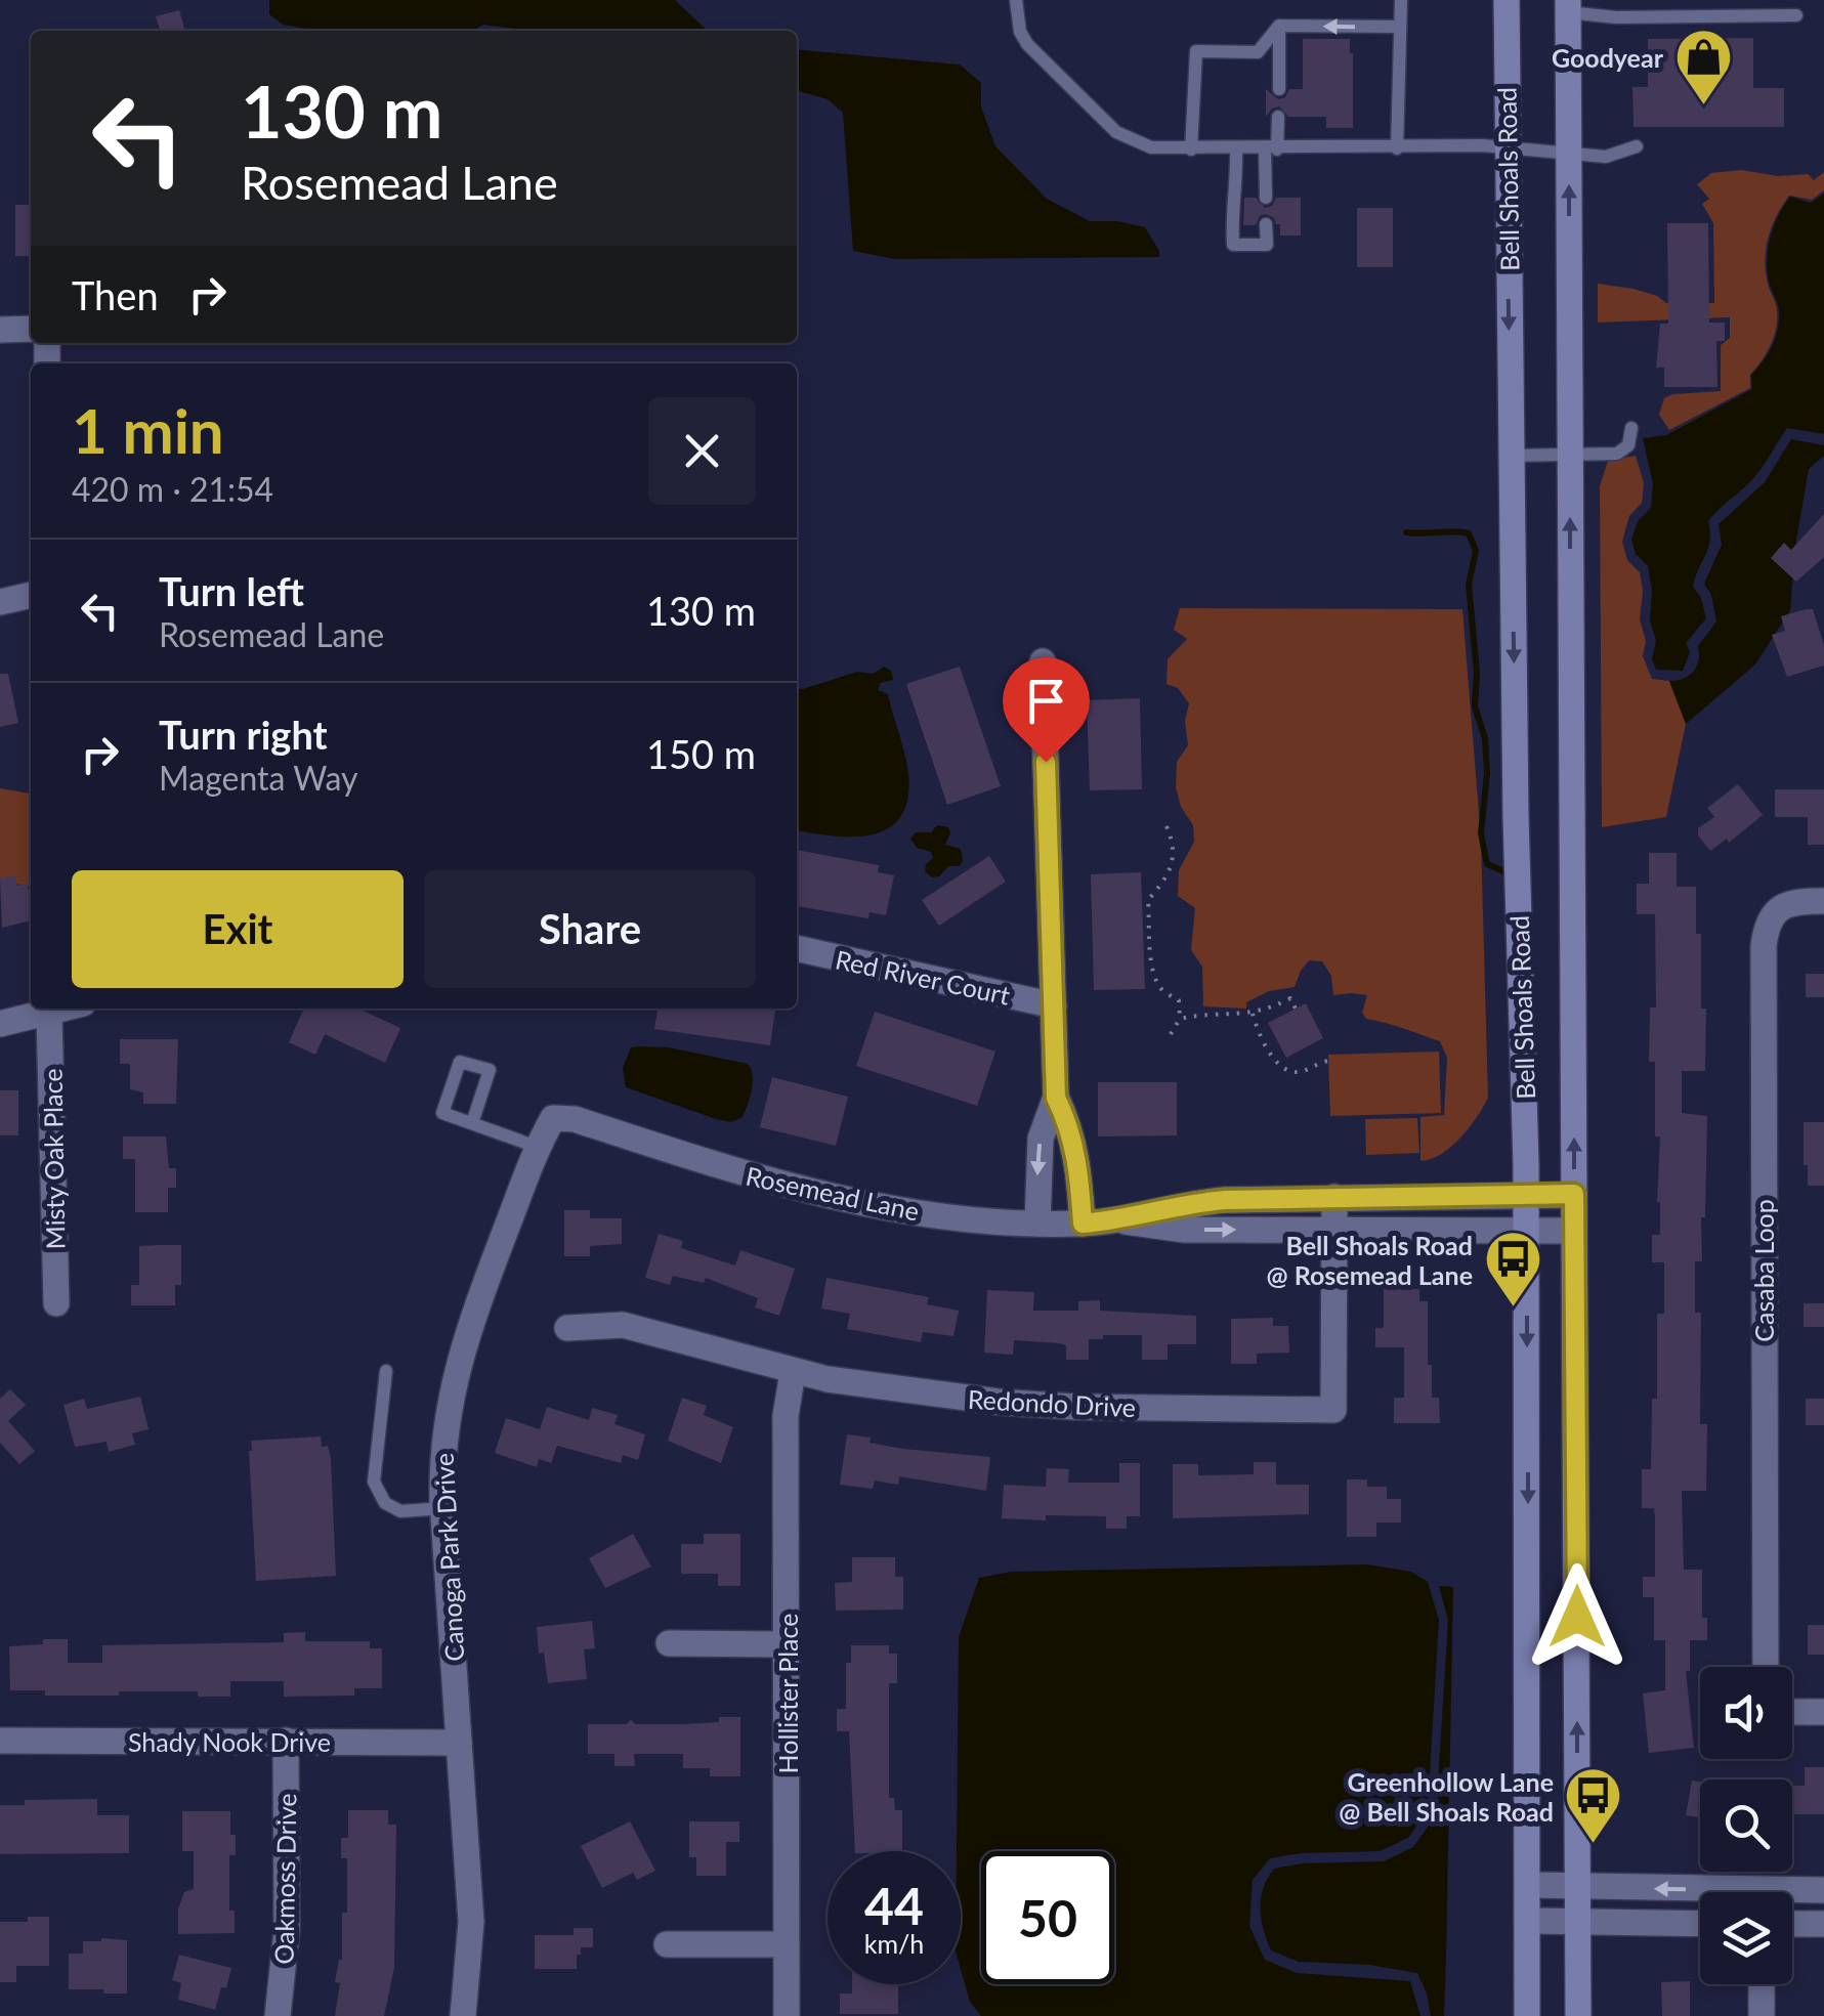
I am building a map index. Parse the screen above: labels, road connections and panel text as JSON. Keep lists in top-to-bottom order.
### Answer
{
  "streets": {
    "main road": ["Bell Shoals Road"],
    "street": [
      "Red River Court",
      "Misty Oak Place",
      "Rosemead Lane",
      "Casaba Loop",
      "Redondo Drive",
      "Canoga Park Drive",
      "Hollister Place",
      "Shady Nook Drive",
      "Oakmoss Drive"
    ]
  },
  "crossings": [
    ["Bell Shoals Road", "Rosemead Lane"],
    ["Rosemead Lane", "Redondo Drive"],
    ["Rosemead Lane", "Canoga Park Drive"],
    ["Redondo Drive", "Hollister Place"],
    ["Canoga Park Drive", "Shady Nook Drive"],
    ["Shady Nook Drive", "Oakmoss Drive"]
  ],
  "places": {
    "shop": ["Goodyear"],
    "bus stop": ["Bell Shoals Road @ Rosemead Lane", "Greenhollow Lane @ Bell Shoals Road"]
  },
  "page": {
    "turn": ["130 m", "Rosemead Lane"],
    "then": "Then",
    "heading": ["1 min", "420 m · 21:54"],
    "list": [
      {
        "name": "Turn left",
        "note": "Rosemead Lane",
        "value": "130 m"
      },
      {
        "name": "Turn right",
        "note": "Magenta Way",
        "value": "150 m"
      }
    ],
    "buttons": ["Exit", "Share"],
    "speed": "44 km/h",
    "limit": "50"
  }
}
